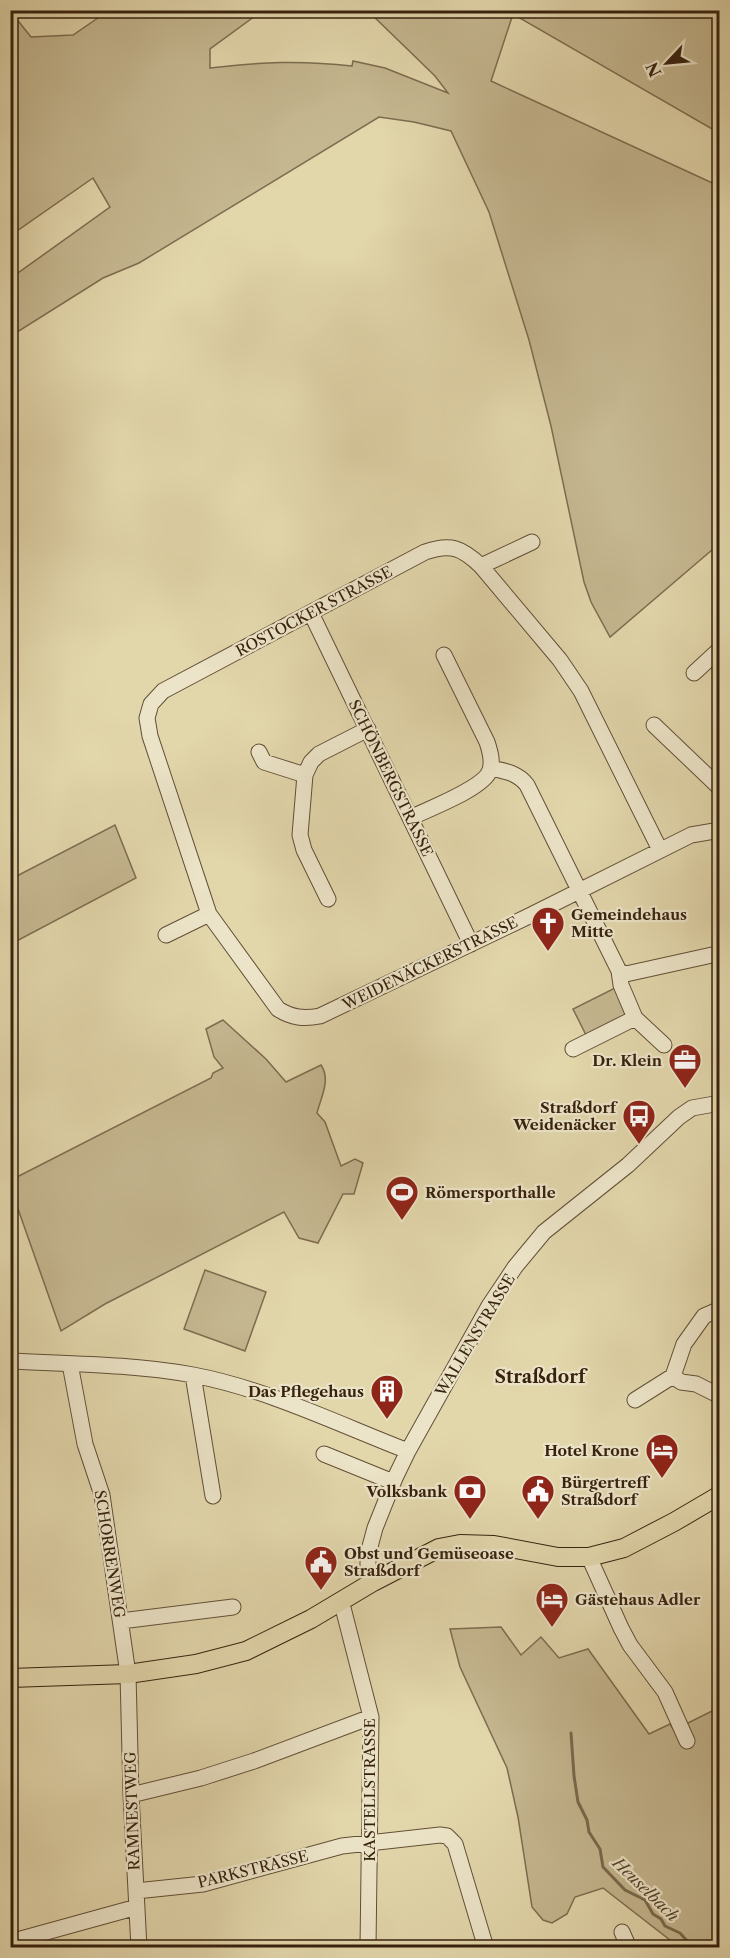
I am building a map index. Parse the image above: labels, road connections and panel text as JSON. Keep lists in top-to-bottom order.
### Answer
{
  "streets": {
    "street": [
      "ROSTOCKER STRASSE",
      "SCHÖNBERGSTRASSE",
      "WEIDENÄCKERSTRASSE",
      "WALLENSTRASSE",
      "SCHORRENWEG",
      "KASTELLSTRASSE",
      "RAMNESTWEG",
      "PARKSTRASSE"
    ]
  },
  "crossings": [
    ["ROSTOCKER STRASSE", "SCHÖNBERGSTRASSE"],
    ["ROSTOCKER STRASSE", "WEIDENÄCKERSTRASSE"],
    ["SCHÖNBERGSTRASSE", "WEIDENÄCKERSTRASSE"],
    ["SCHORRENWEG", "RAMNESTWEG"],
    ["KASTELLSTRASSE", "PARKSTRASSE"],
    ["RAMNESTWEG", "PARKSTRASSE"]
  ],
  "districts": ["Straßdorf"],
  "water": ["Heuselbach"],
  "places": {
    "church": ["Gemeindehaus Mitte"],
    "office": ["Dr. Klein"],
    "bus stop": ["Straßdorf Weidenäcker"],
    "sports": ["Römersporthalle"],
    "building": ["Das Pflegehaus"],
    "hotel": ["Hotel Krone", "Gästehaus Adler"],
    "bank": ["Volksbank"],
    "public building": ["Bürgertreff Straßdorf", "Obst und Gemüseoase Straßdorf"]
  },
  "north": "bottom left"
}
